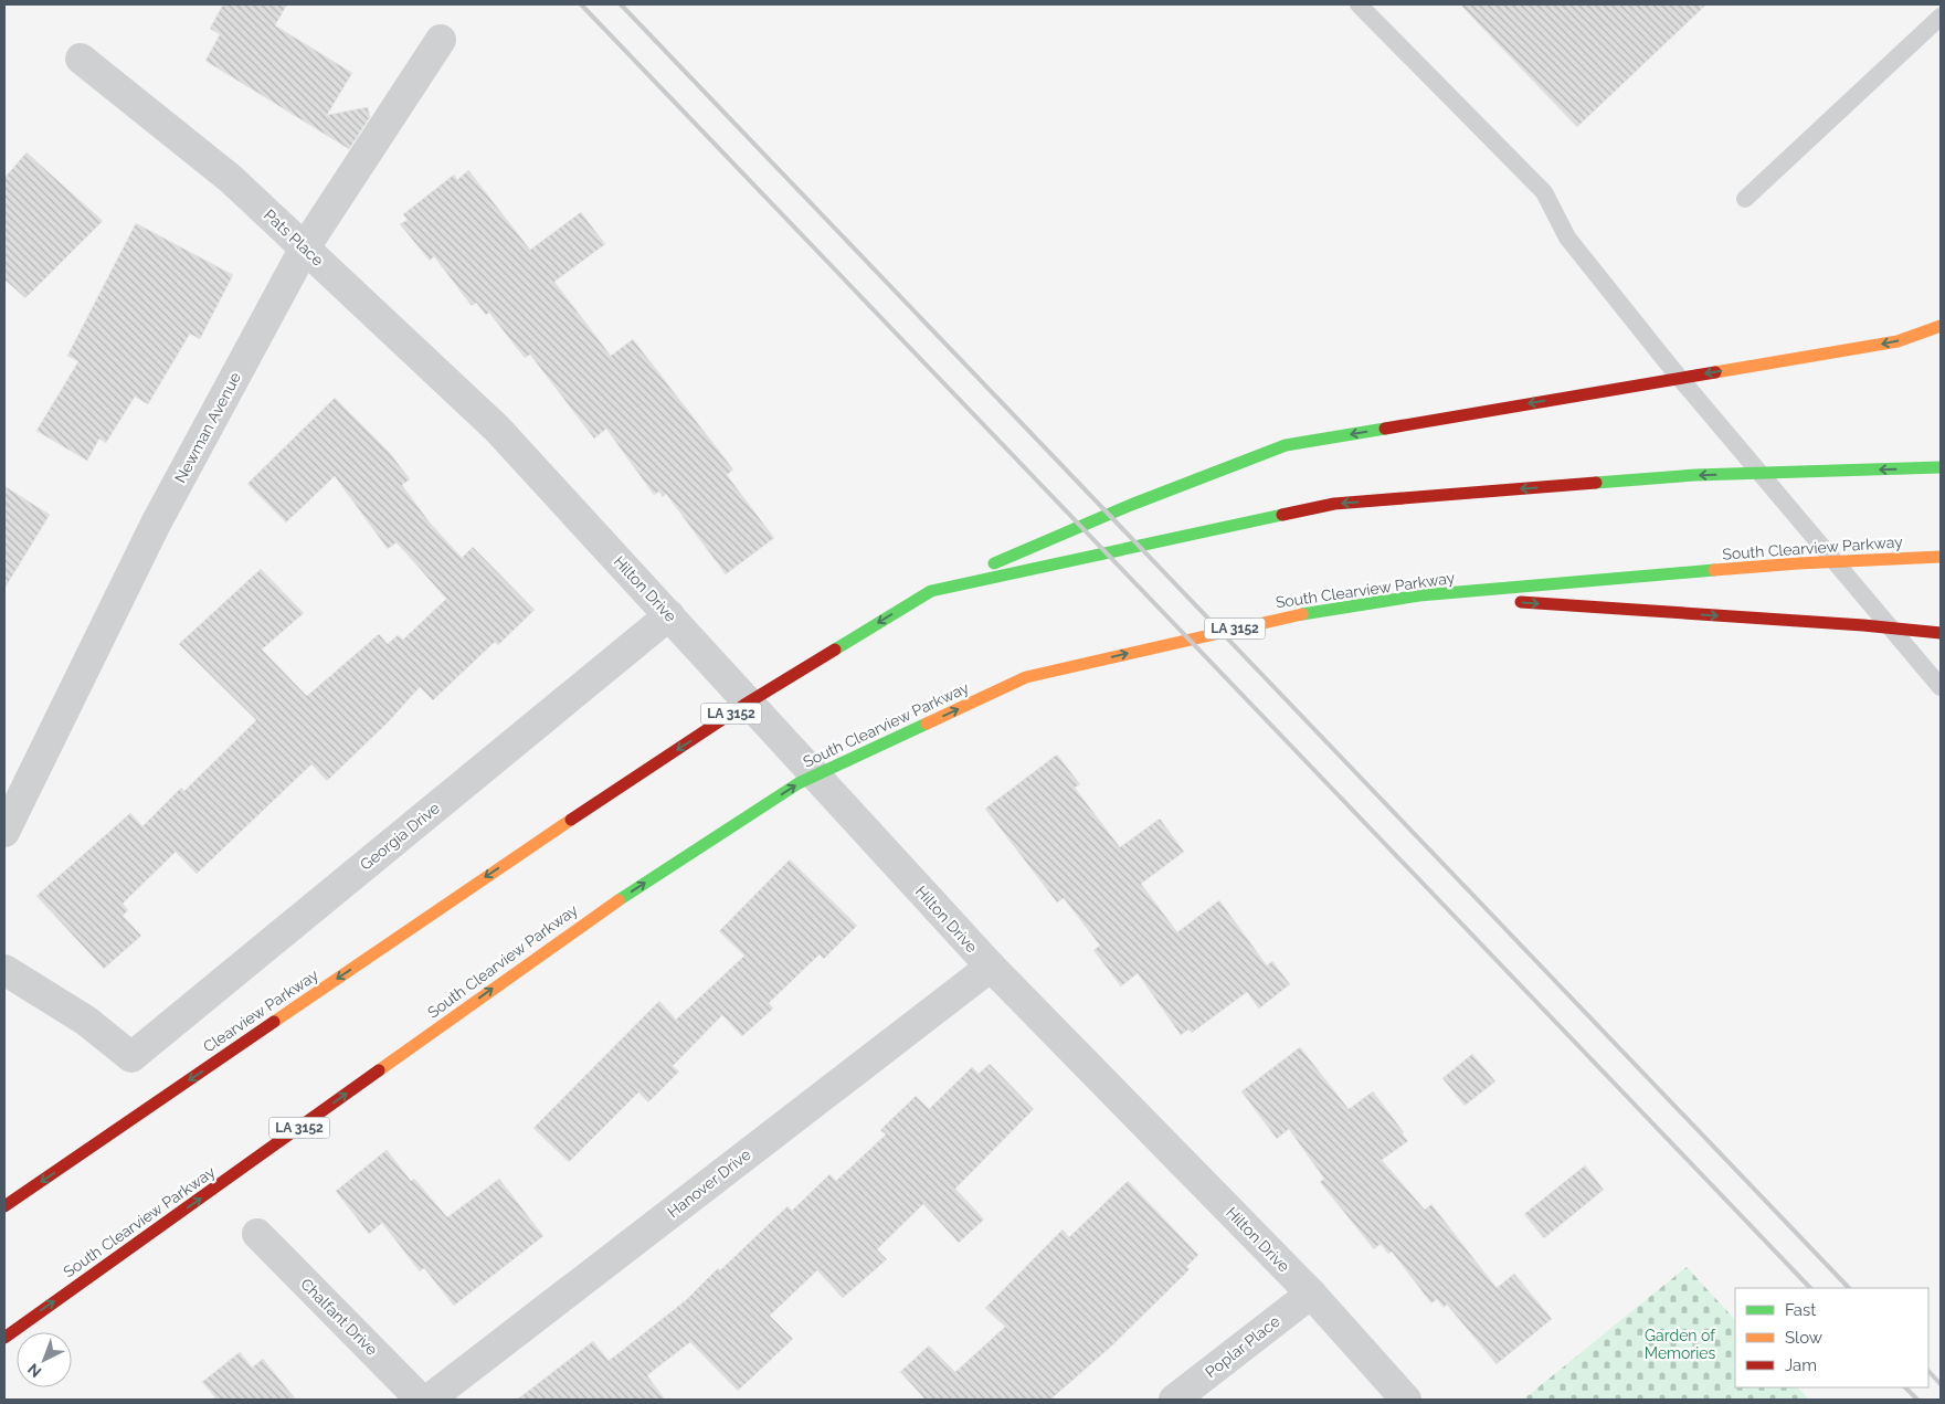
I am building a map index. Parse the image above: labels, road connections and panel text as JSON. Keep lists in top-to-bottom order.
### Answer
{
  "streets": {
    "highway": ["South Clearview Parkway", "LA 3152", "Clearview Parkway"],
    "street": [
      "Pats Place",
      "Newman Avenue",
      "Hilton Drive",
      "Georgia Drive",
      "Hanover Drive",
      "Chalfant Drive",
      "Poplar Place"
    ]
  },
  "crossings": [
    ["Pats Place", "Newman Avenue"],
    ["Pats Place", "Hilton Drive"],
    ["Hilton Drive", "Georgia Drive"],
    ["Hilton Drive", "Hanover Drive"],
    ["Hilton Drive", "Poplar Place"],
    ["LA 3152", "Clearview Parkway"]
  ],
  "one_way": ["South Clearview Parkway", "Clearview Parkway"],
  "parks": ["Garden of Memories"],
  "legend": ["Fast", "Slow", "Jam"],
  "north": "bottom left"
}
